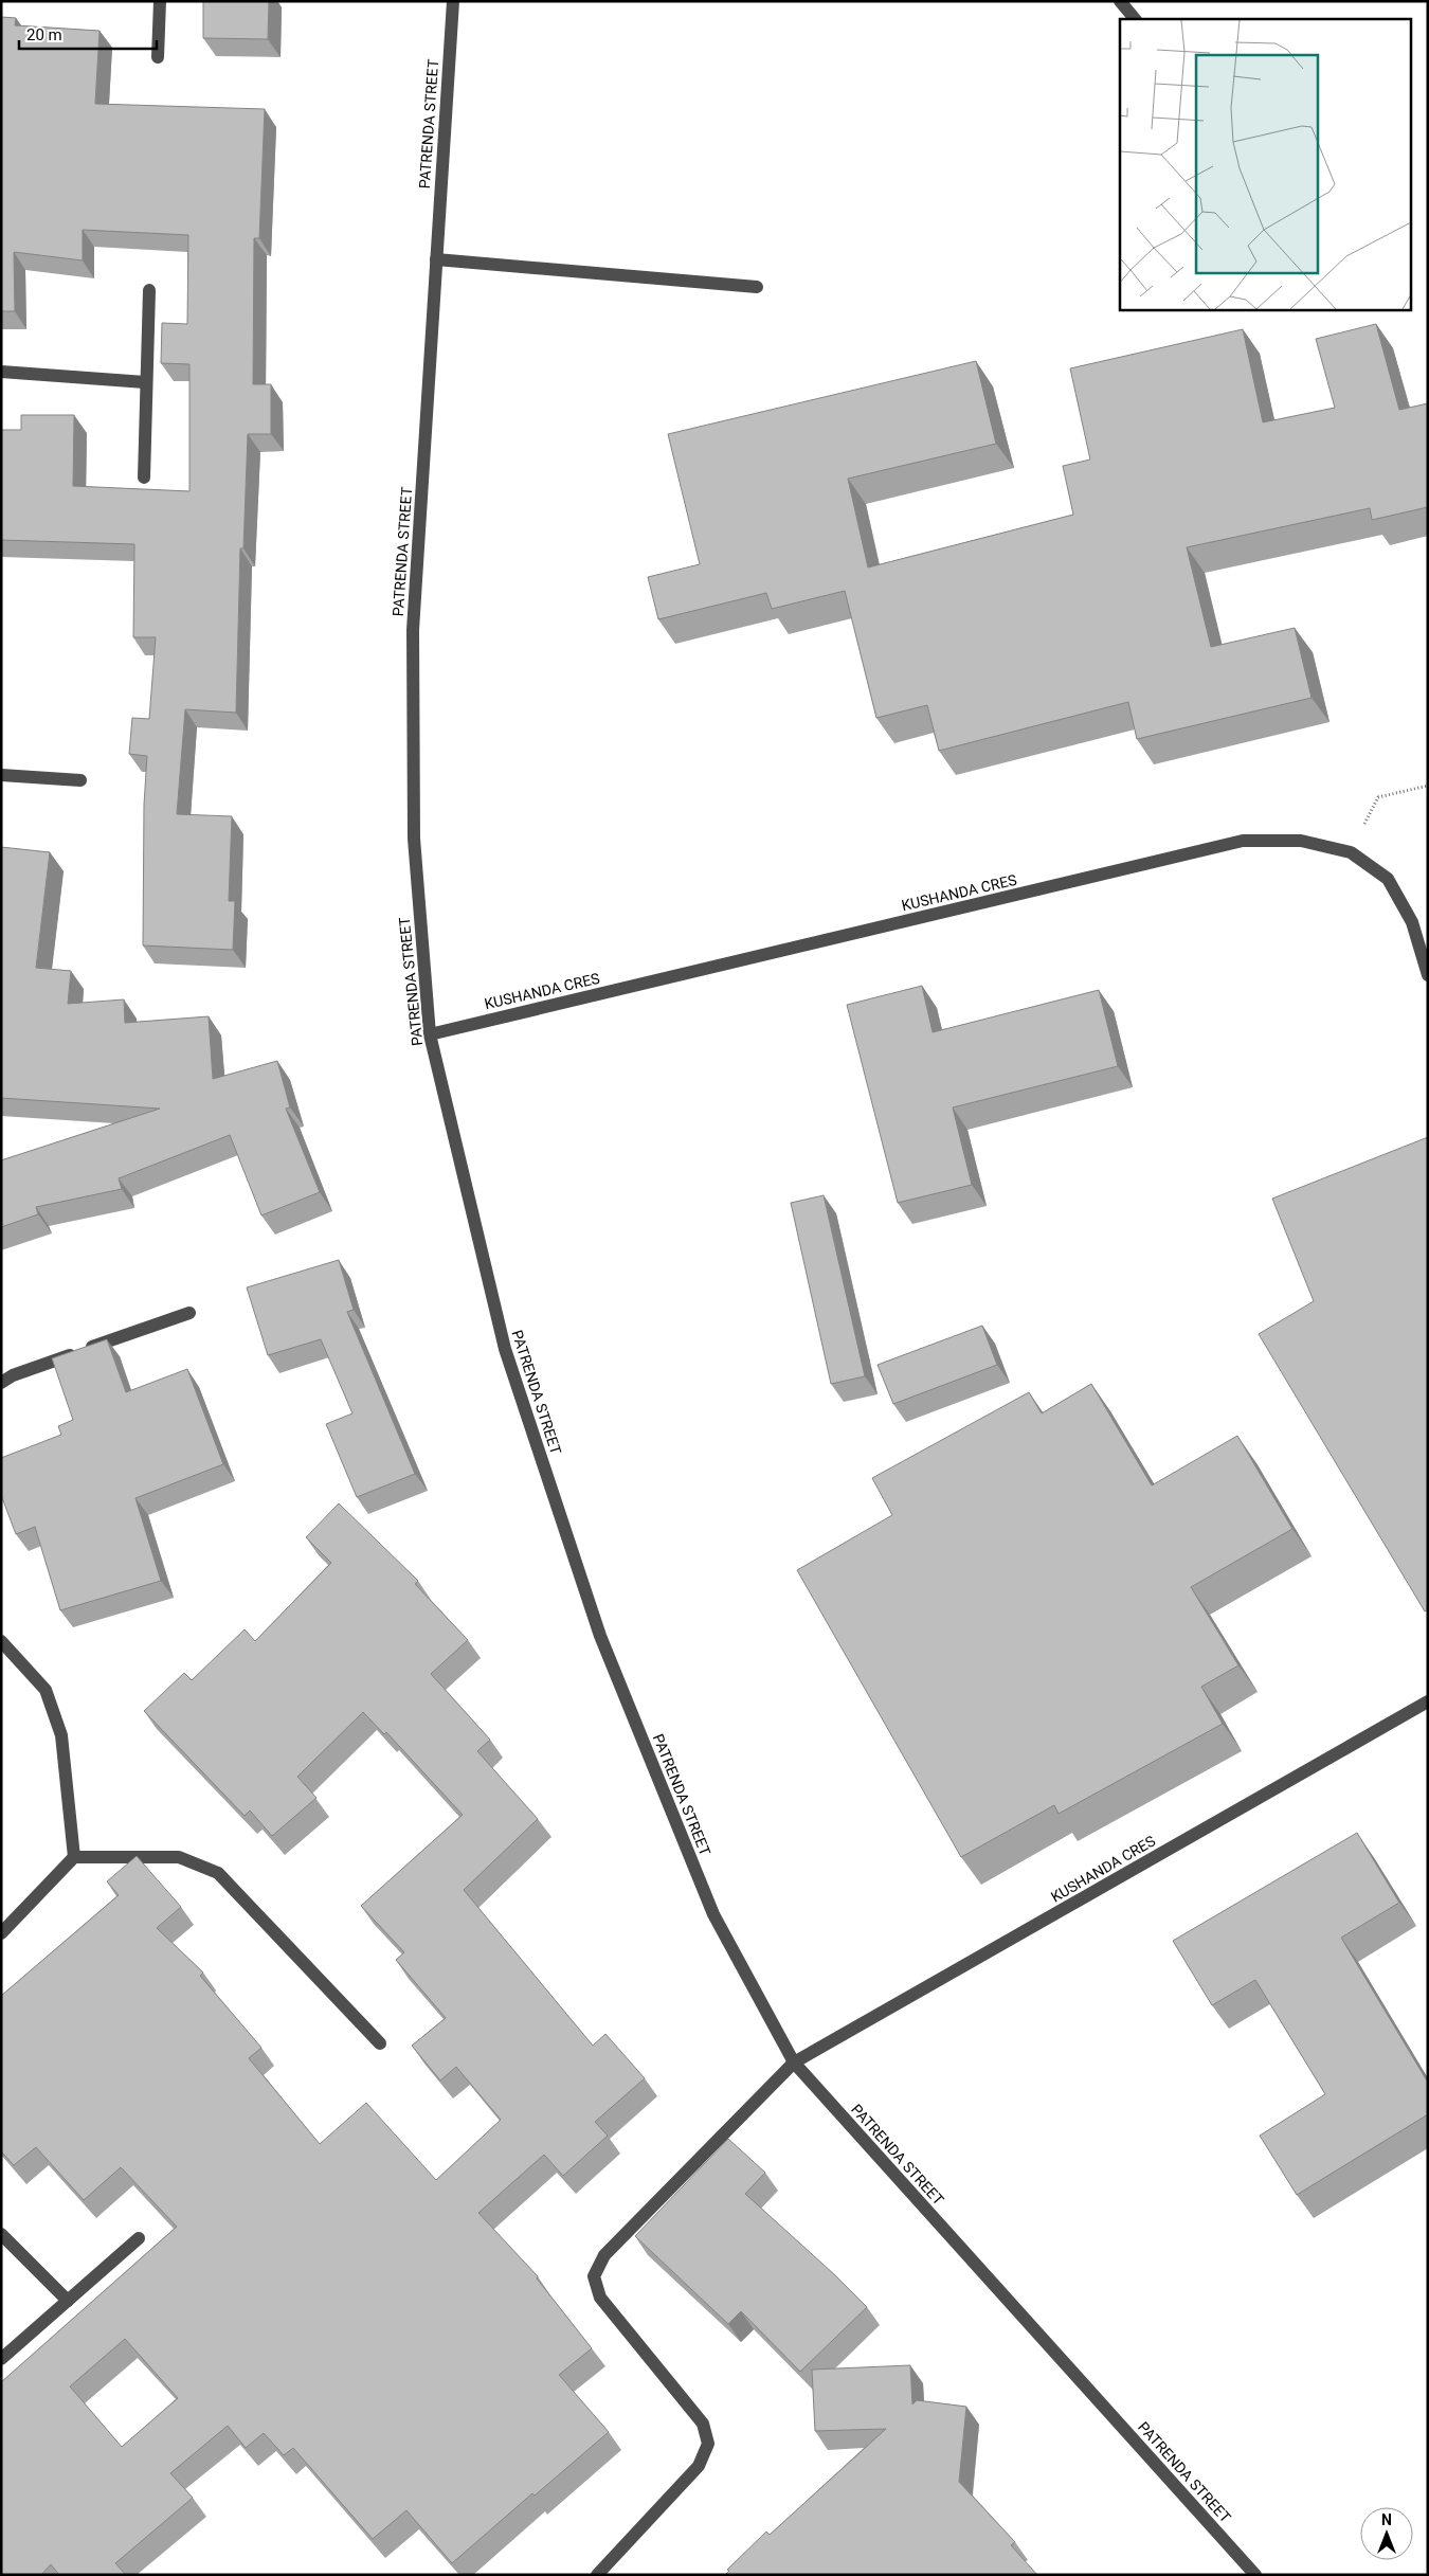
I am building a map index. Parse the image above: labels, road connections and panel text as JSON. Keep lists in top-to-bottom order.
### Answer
{
  "streets": {
    "street": ["PATRENDA STREET", "KUSHANDA CRES"]
  },
  "crossings": [
    ["PATRENDA STREET", "KUSHANDA CRES"]
  ],
  "scale_bar": "20 m",
  "north": "top"
}
